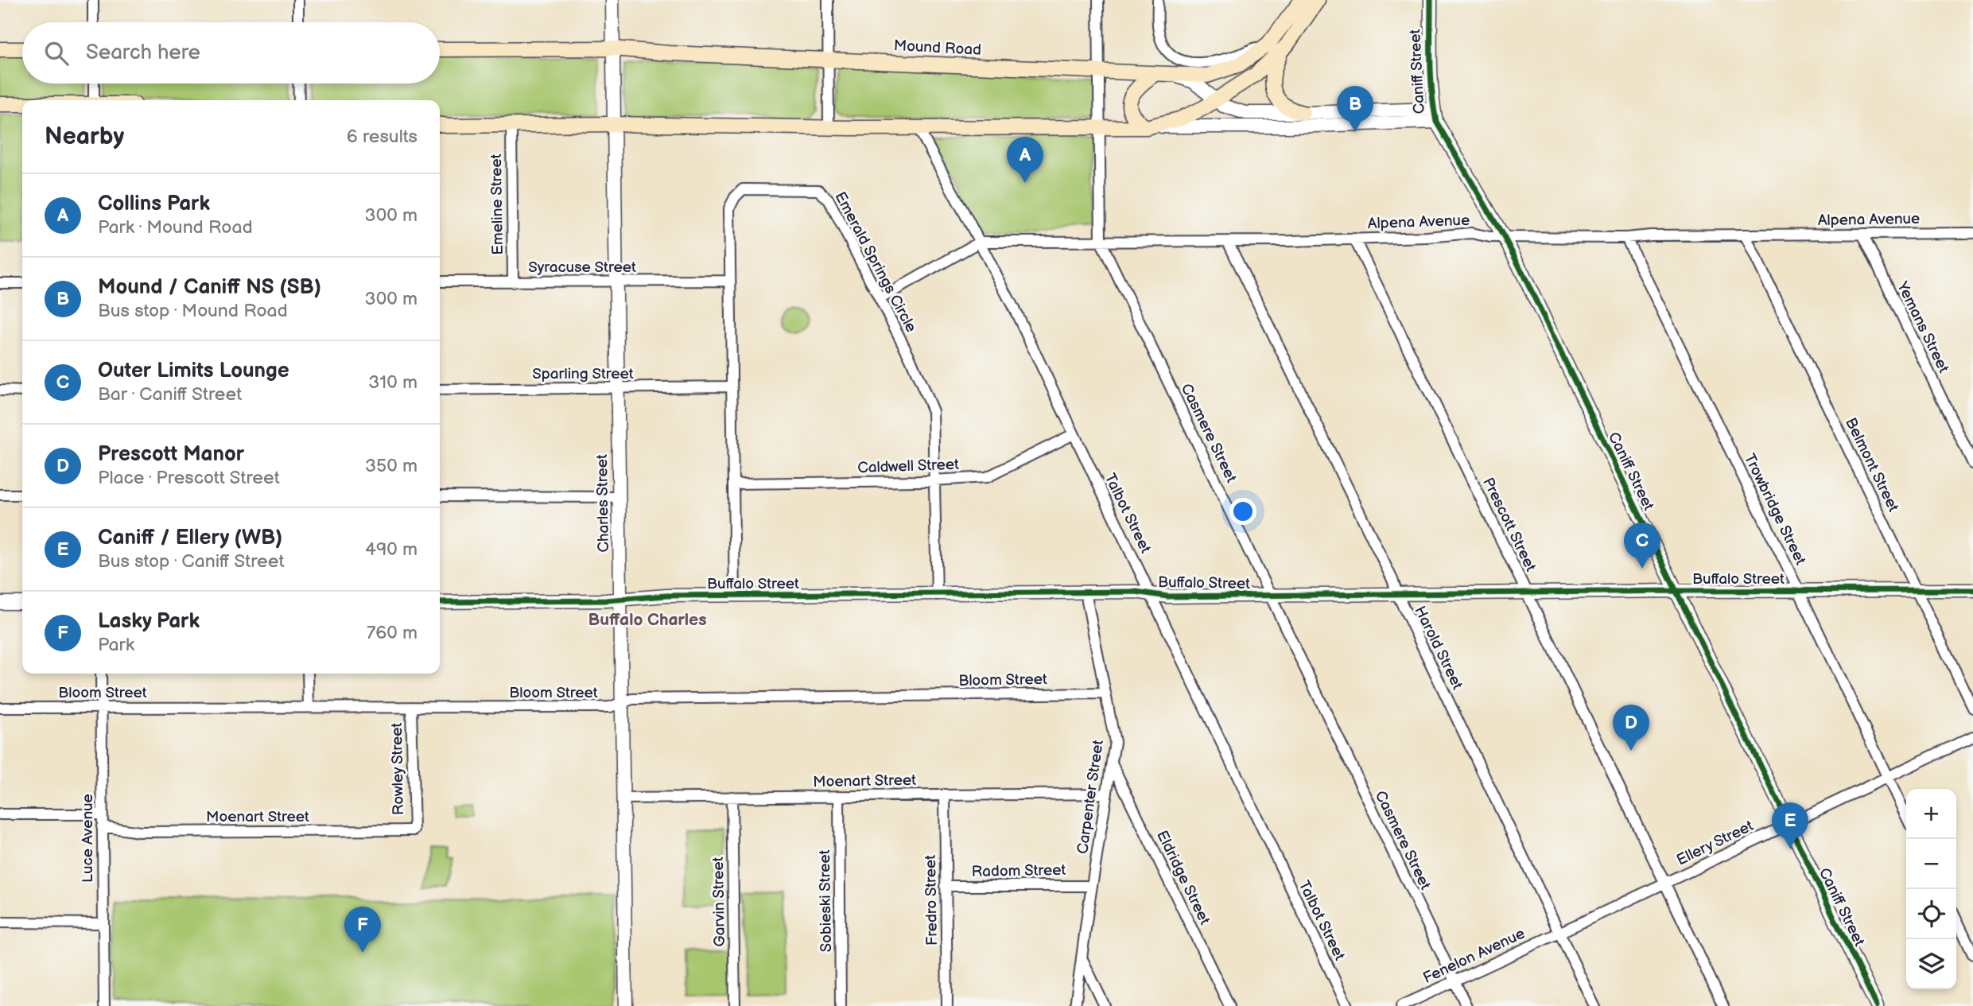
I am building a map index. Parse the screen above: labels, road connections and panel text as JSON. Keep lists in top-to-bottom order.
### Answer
{
  "streets": {
    "main road": ["Mound Road"],
    "street": [
      "Caniff Street",
      "Emeline Street",
      "Alpena Avenue",
      "Emerald Springs Circle",
      "Syracuse Street",
      "Yemans Street",
      "Sparling Street",
      "Casmere Street",
      "Belmont Street",
      "Caldwell Street",
      "Charles Street",
      "Trowbridge Street",
      "Talbot Street",
      "Prescott Street",
      "Buffalo Street",
      "Harold Street",
      "Bloom Street",
      "Rowley Street",
      "Moenart Street",
      "Carpenter Street",
      "Luce Avenue",
      "Ellery Street",
      "Radom Street",
      "Eldridge Street",
      "Fredro Street",
      "Sobieski Street",
      "Garvin Street",
      "Fenelon Avenue"
    ]
  },
  "crossings": [
    ["Mound Road", "Caniff Street"],
    ["Mound Road", "Casmere Street"],
    ["Mound Road", "Charles Street"],
    ["Caniff Street", "Alpena Avenue"],
    ["Caniff Street", "Buffalo Street"],
    ["Caniff Street", "Ellery Street"],
    ["Emeline Street", "Syracuse Street"],
    ["Alpena Avenue", "Emerald Springs Circle"],
    ["Alpena Avenue", "Yemans Street"],
    ["Alpena Avenue", "Casmere Street"],
    ["Alpena Avenue", "Belmont Street"],
    ["Alpena Avenue", "Trowbridge Street"],
    ["Alpena Avenue", "Talbot Street"],
    ["Alpena Avenue", "Prescott Street"],
    ["Alpena Avenue", "Harold Street"],
    ["Emerald Springs Circle", "Syracuse Street"],
    ["Emerald Springs Circle", "Sparling Street"],
    ["Emerald Springs Circle", "Caldwell Street"],
    ["Emerald Springs Circle", "Buffalo Street"],
    ["Syracuse Street", "Charles Street"],
    ["Sparling Street", "Charles Street"],
    ["Casmere Street", "Buffalo Street"],
    ["Casmere Street", "Fenelon Avenue"],
    ["Belmont Street", "Buffalo Street"],
    ["Caldwell Street", "Talbot Street"],
    ["Charles Street", "Buffalo Street"],
    ["Charles Street", "Bloom Street"],
    ["Charles Street", "Moenart Street"],
    ["Trowbridge Street", "Buffalo Street"],
    ["Trowbridge Street", "Ellery Street"],
    ["Talbot Street", "Buffalo Street"],
    ["Prescott Street", "Buffalo Street"],
    ["Prescott Street", "Ellery Street"],
    ["Buffalo Street", "Harold Street"],
    ["Buffalo Street", "Carpenter Street"],
    ["Harold Street", "Ellery Street"],
    ["Harold Street", "Fenelon Avenue"],
    ["Bloom Street", "Rowley Street"],
    ["Bloom Street", "Carpenter Street"],
    ["Bloom Street", "Luce Avenue"],
    ["Rowley Street", "Moenart Street"],
    ["Moenart Street", "Carpenter Street"],
    ["Moenart Street", "Luce Avenue"],
    ["Moenart Street", "Fredro Street"],
    ["Moenart Street", "Sobieski Street"],
    ["Moenart Street", "Garvin Street"],
    ["Carpenter Street", "Radom Street"],
    ["Carpenter Street", "Eldridge Street"],
    ["Ellery Street", "Fenelon Avenue"],
    ["Radom Street", "Fredro Street"]
  ],
  "districts": ["Buffalo Charles"],
  "page": {
    "search": "Search here",
    "pins": [
      "B",
      "A",
      "C",
      "D",
      "E",
      "F"
    ],
    "heading": ["Nearby", "6 results"],
    "list": [
      {
        "mark": "A",
        "name": "Collins Park",
        "note": "Park · Mound Road",
        "value": "300 m"
      },
      {
        "mark": "B",
        "name": "Mound / Caniff NS (SB)",
        "note": "Bus stop · Mound Road",
        "value": "300 m"
      },
      {
        "mark": "C",
        "name": "Outer Limits Lounge",
        "note": "Bar · Caniff Street",
        "value": "310 m"
      },
      {
        "mark": "D",
        "name": "Prescott Manor",
        "note": "Place · Prescott Street",
        "value": "350 m"
      },
      {
        "mark": "E",
        "name": "Caniff / Ellery (WB)",
        "note": "Bus stop · Caniff Street",
        "value": "490 m"
      },
      {
        "mark": "F",
        "name": "Lasky Park",
        "note": "Park",
        "value": "760 m"
      }
    ],
    "map_buttons": ["+", "−"]
  }
}
